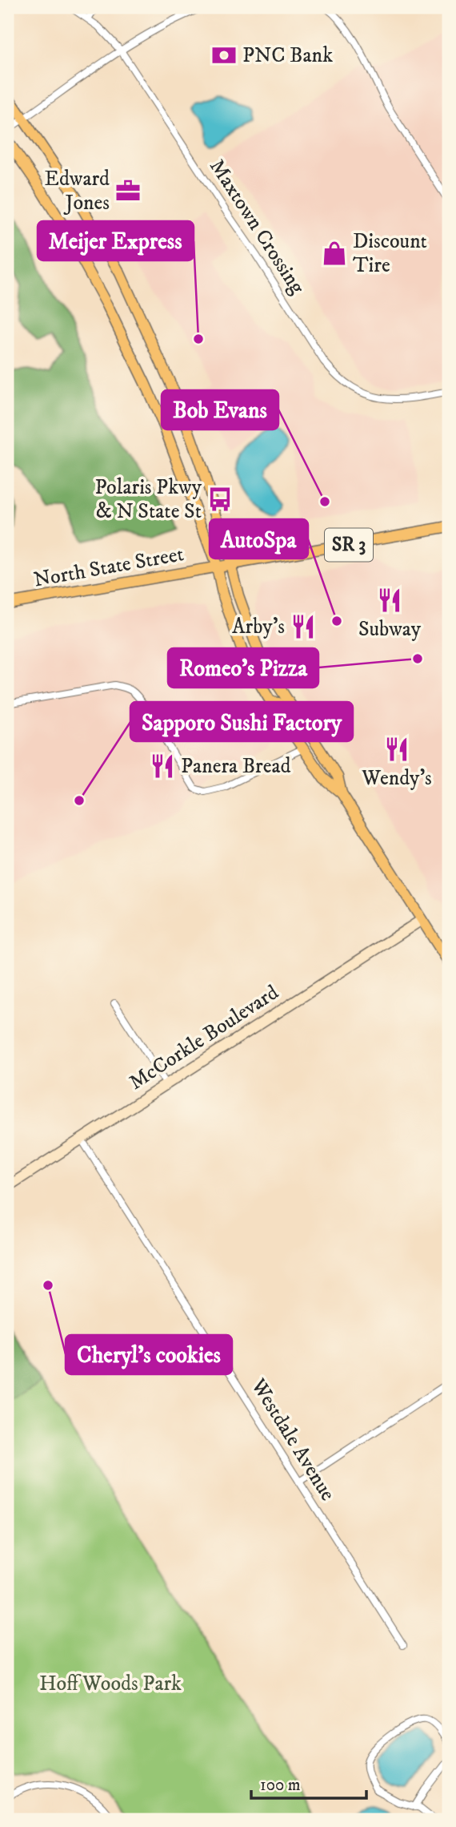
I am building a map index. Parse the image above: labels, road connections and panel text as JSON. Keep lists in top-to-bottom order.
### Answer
{
  "streets": {
    "main road": ["SR 3", "North State Street"],
    "street": ["Maxtown Crossing", "McCorkle Boulevard", "Westdale Avenue"]
  },
  "crossings": [
    ["McCorkle Boulevard", "Westdale Avenue"]
  ],
  "parks": ["Hoff Woods Park"],
  "places": {
    "bank": ["PNC Bank"],
    "office": ["Edward Jones"],
    "shop": ["Discount Tire"],
    "other": [
      "Meijer Express",
      "Bob Evans",
      "AutoSpa",
      "Romeo's Pizza",
      "Sapporo Sushi Factory",
      "Cheryl's cookies"
    ],
    "bus stop": ["Polaris Pkwy & N State St"],
    "restaurant": [
      "Subway",
      "Arby's",
      "Wendy's",
      "Panera Bread"
    ]
  },
  "scale_bar": "100 m"
}
